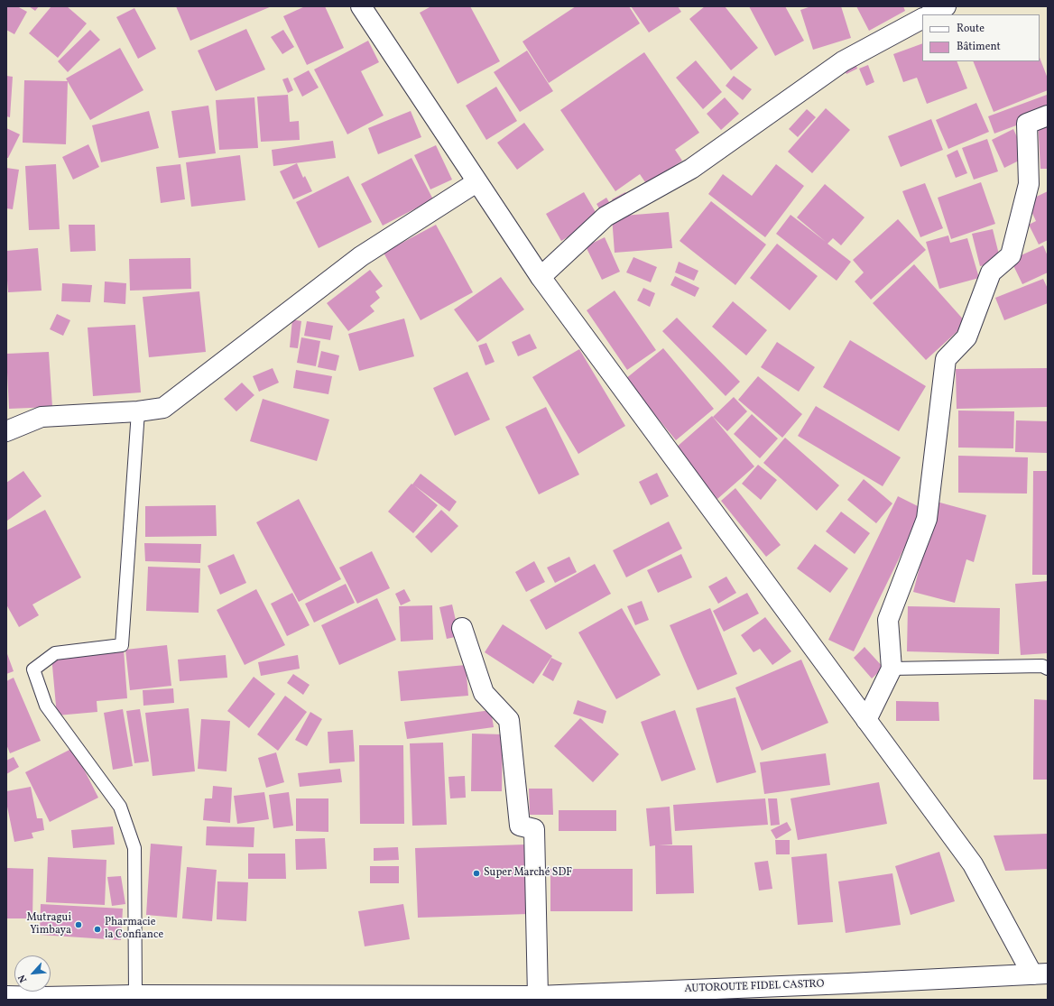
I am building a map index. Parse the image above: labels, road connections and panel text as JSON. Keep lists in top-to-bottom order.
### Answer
{
  "streets": {
    "main road": ["AUTOROUTE FIDEL CASTRO"]
  },
  "places": ["Super Marché SDF", "Mutragui Yimbaya", "Pharmacie la Confiance"],
  "legend": ["Route", "Bâtiment"],
  "north": "bottom left"
}
